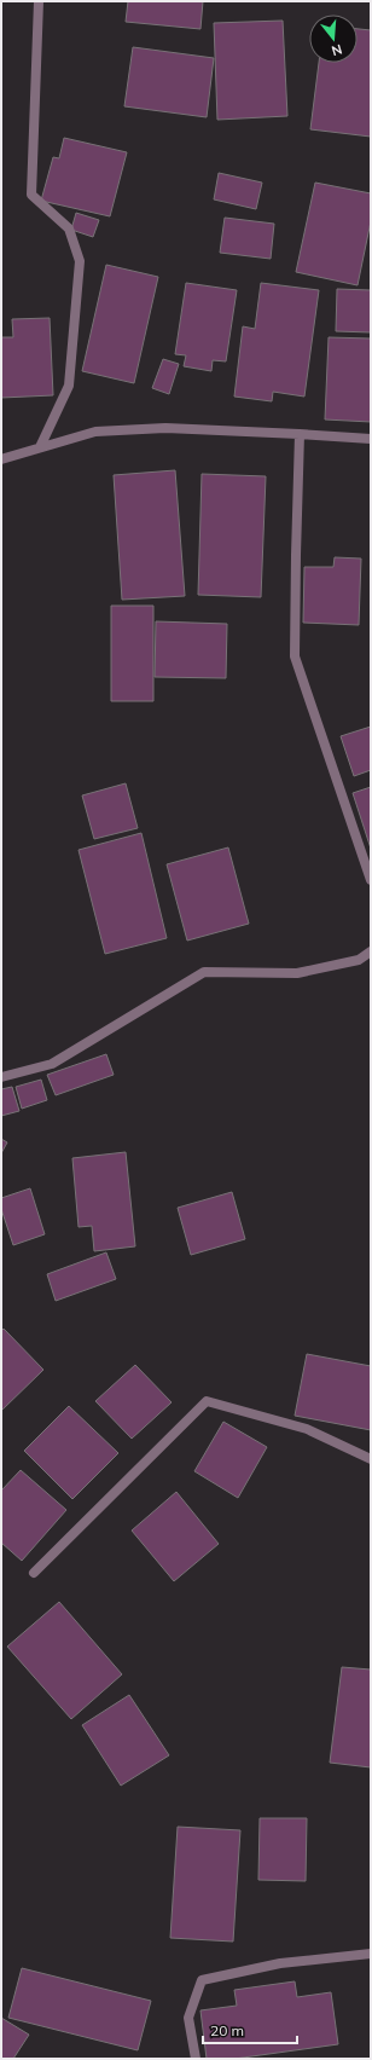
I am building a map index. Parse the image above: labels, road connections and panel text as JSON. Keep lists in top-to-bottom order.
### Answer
{
  "scale_bar": "20 m",
  "north": "bottom"
}
